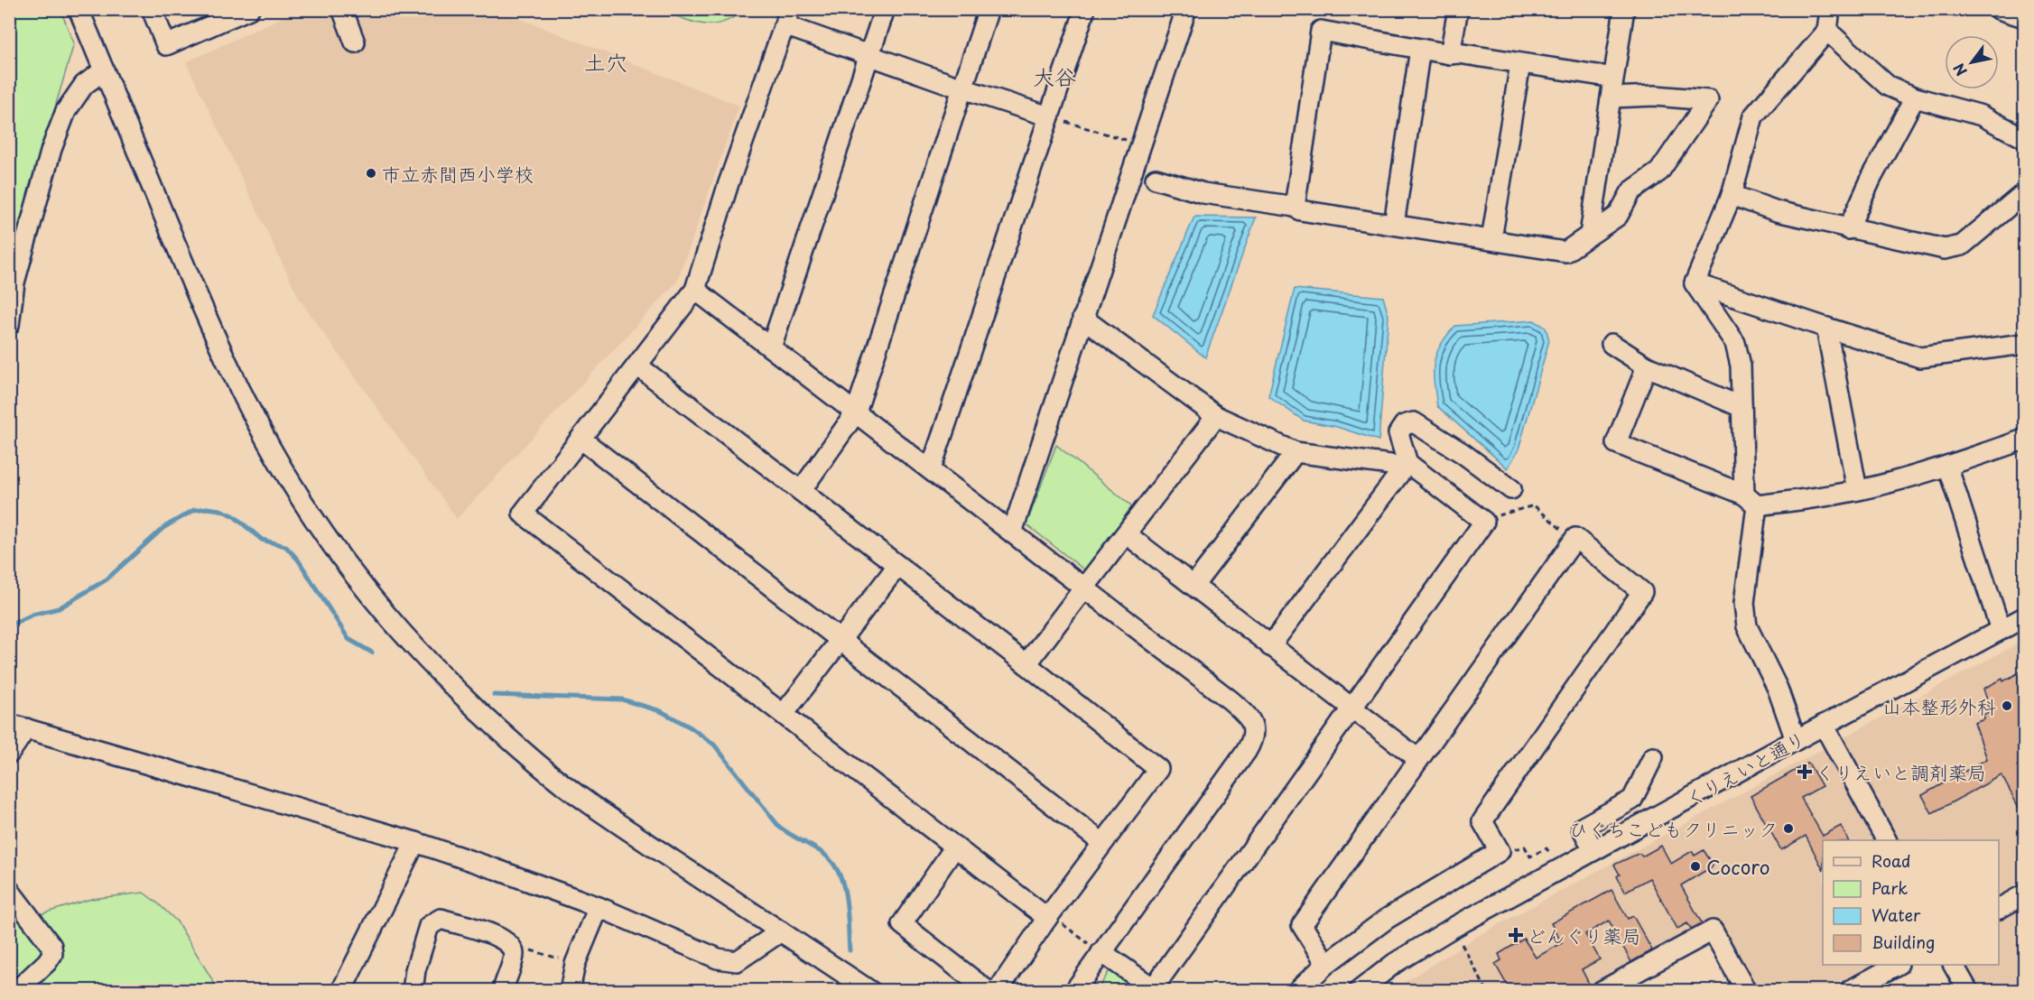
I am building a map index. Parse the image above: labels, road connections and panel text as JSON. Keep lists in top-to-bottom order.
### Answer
{
  "streets": {
    "street": ["くりえいと通り"]
  },
  "districts": ["土穴", "大谷"],
  "places": {
    "other": [
      "市立赤間西小学校",
      "山本整形外科",
      "ひぐちこどもクリニック",
      "Cocoro"
    ],
    "health": ["くりえいと調剤薬局", "どんぐり薬局"]
  },
  "legend": [
    "Road",
    "Park",
    "Water",
    "Building"
  ],
  "north": "bottom left"
}
